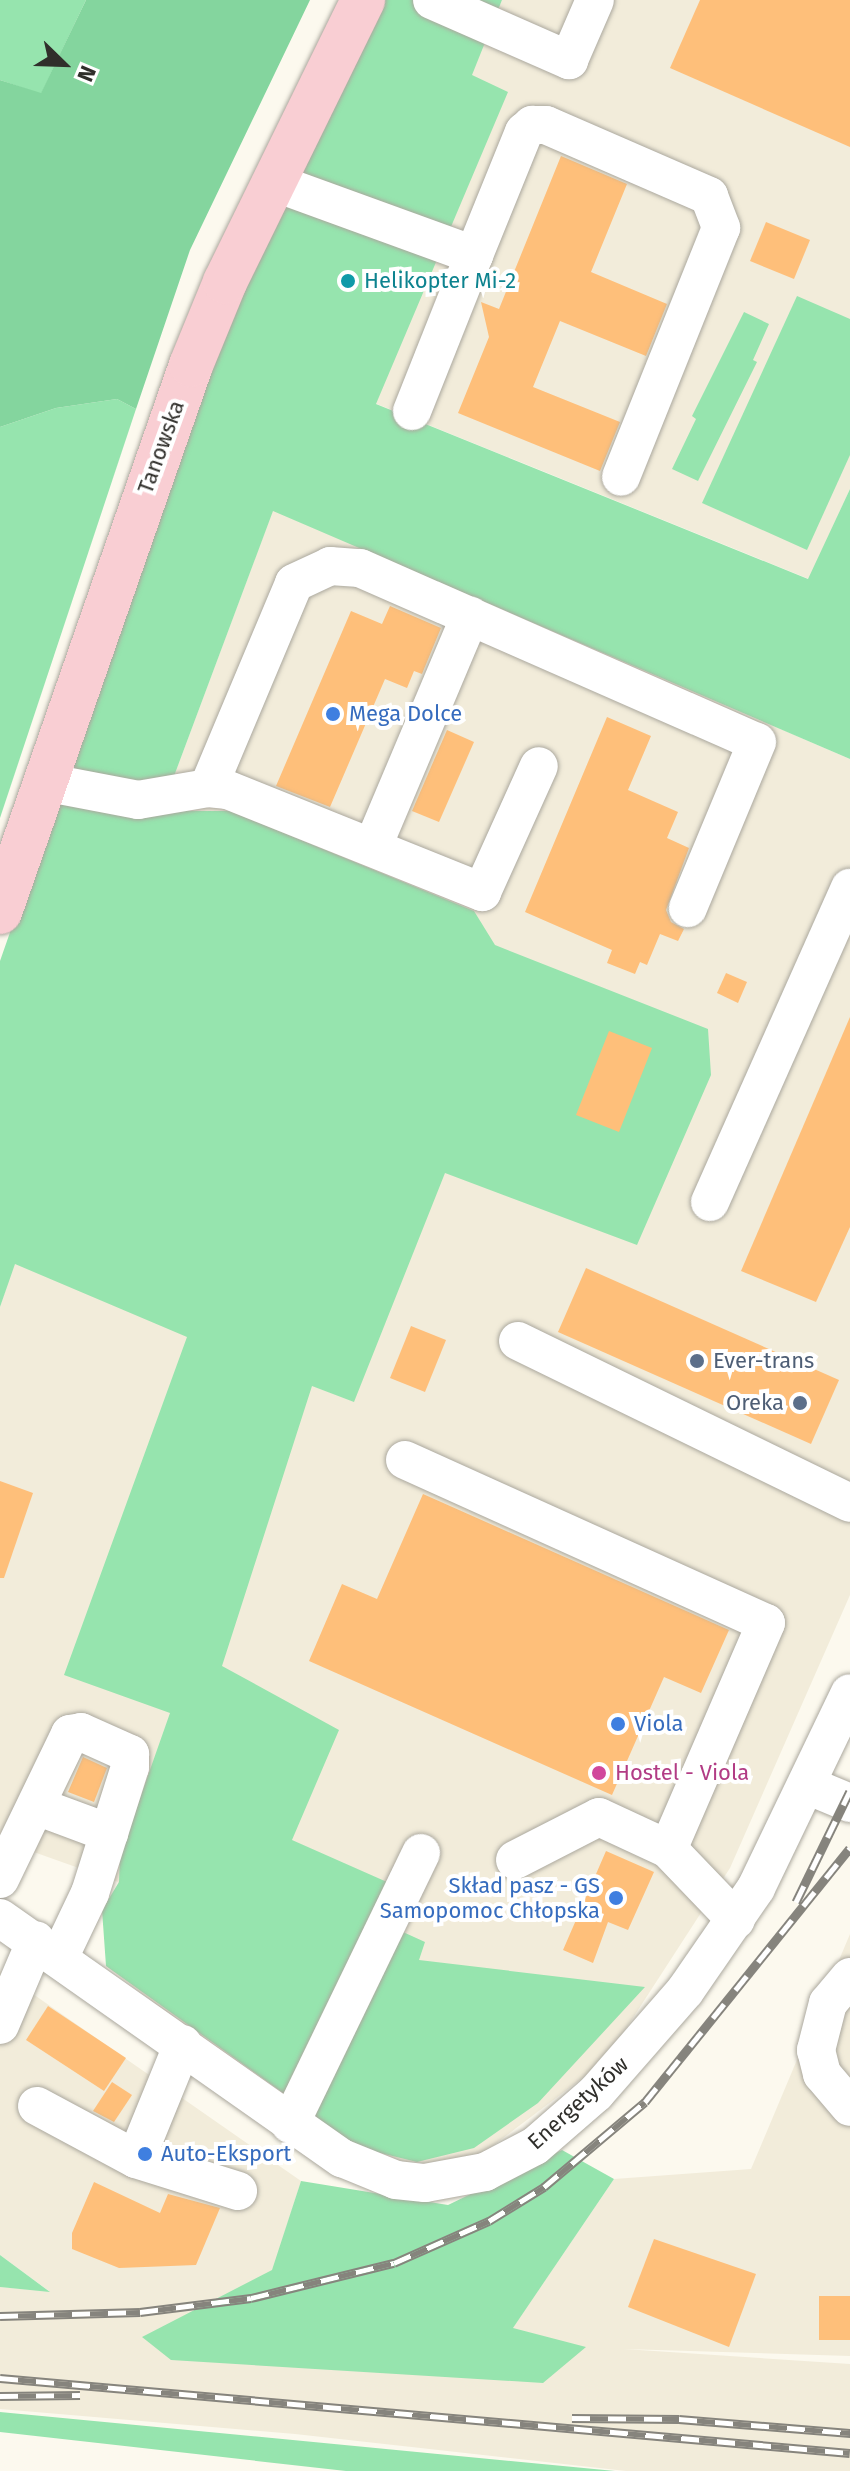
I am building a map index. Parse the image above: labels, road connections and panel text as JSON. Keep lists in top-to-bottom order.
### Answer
{
  "streets": {
    "main road": ["Tanowska"],
    "street": ["Energetyków"]
  },
  "places": [
    "Helikopter Mi-2",
    "Mega Dolce",
    "Ever-trans",
    "Oreka",
    "Viola",
    "Hostel - Viola",
    "Skład pasz - GS Samopomoc Chłopska",
    "Auto-Eksport"
  ],
  "north": "bottom right"
}
